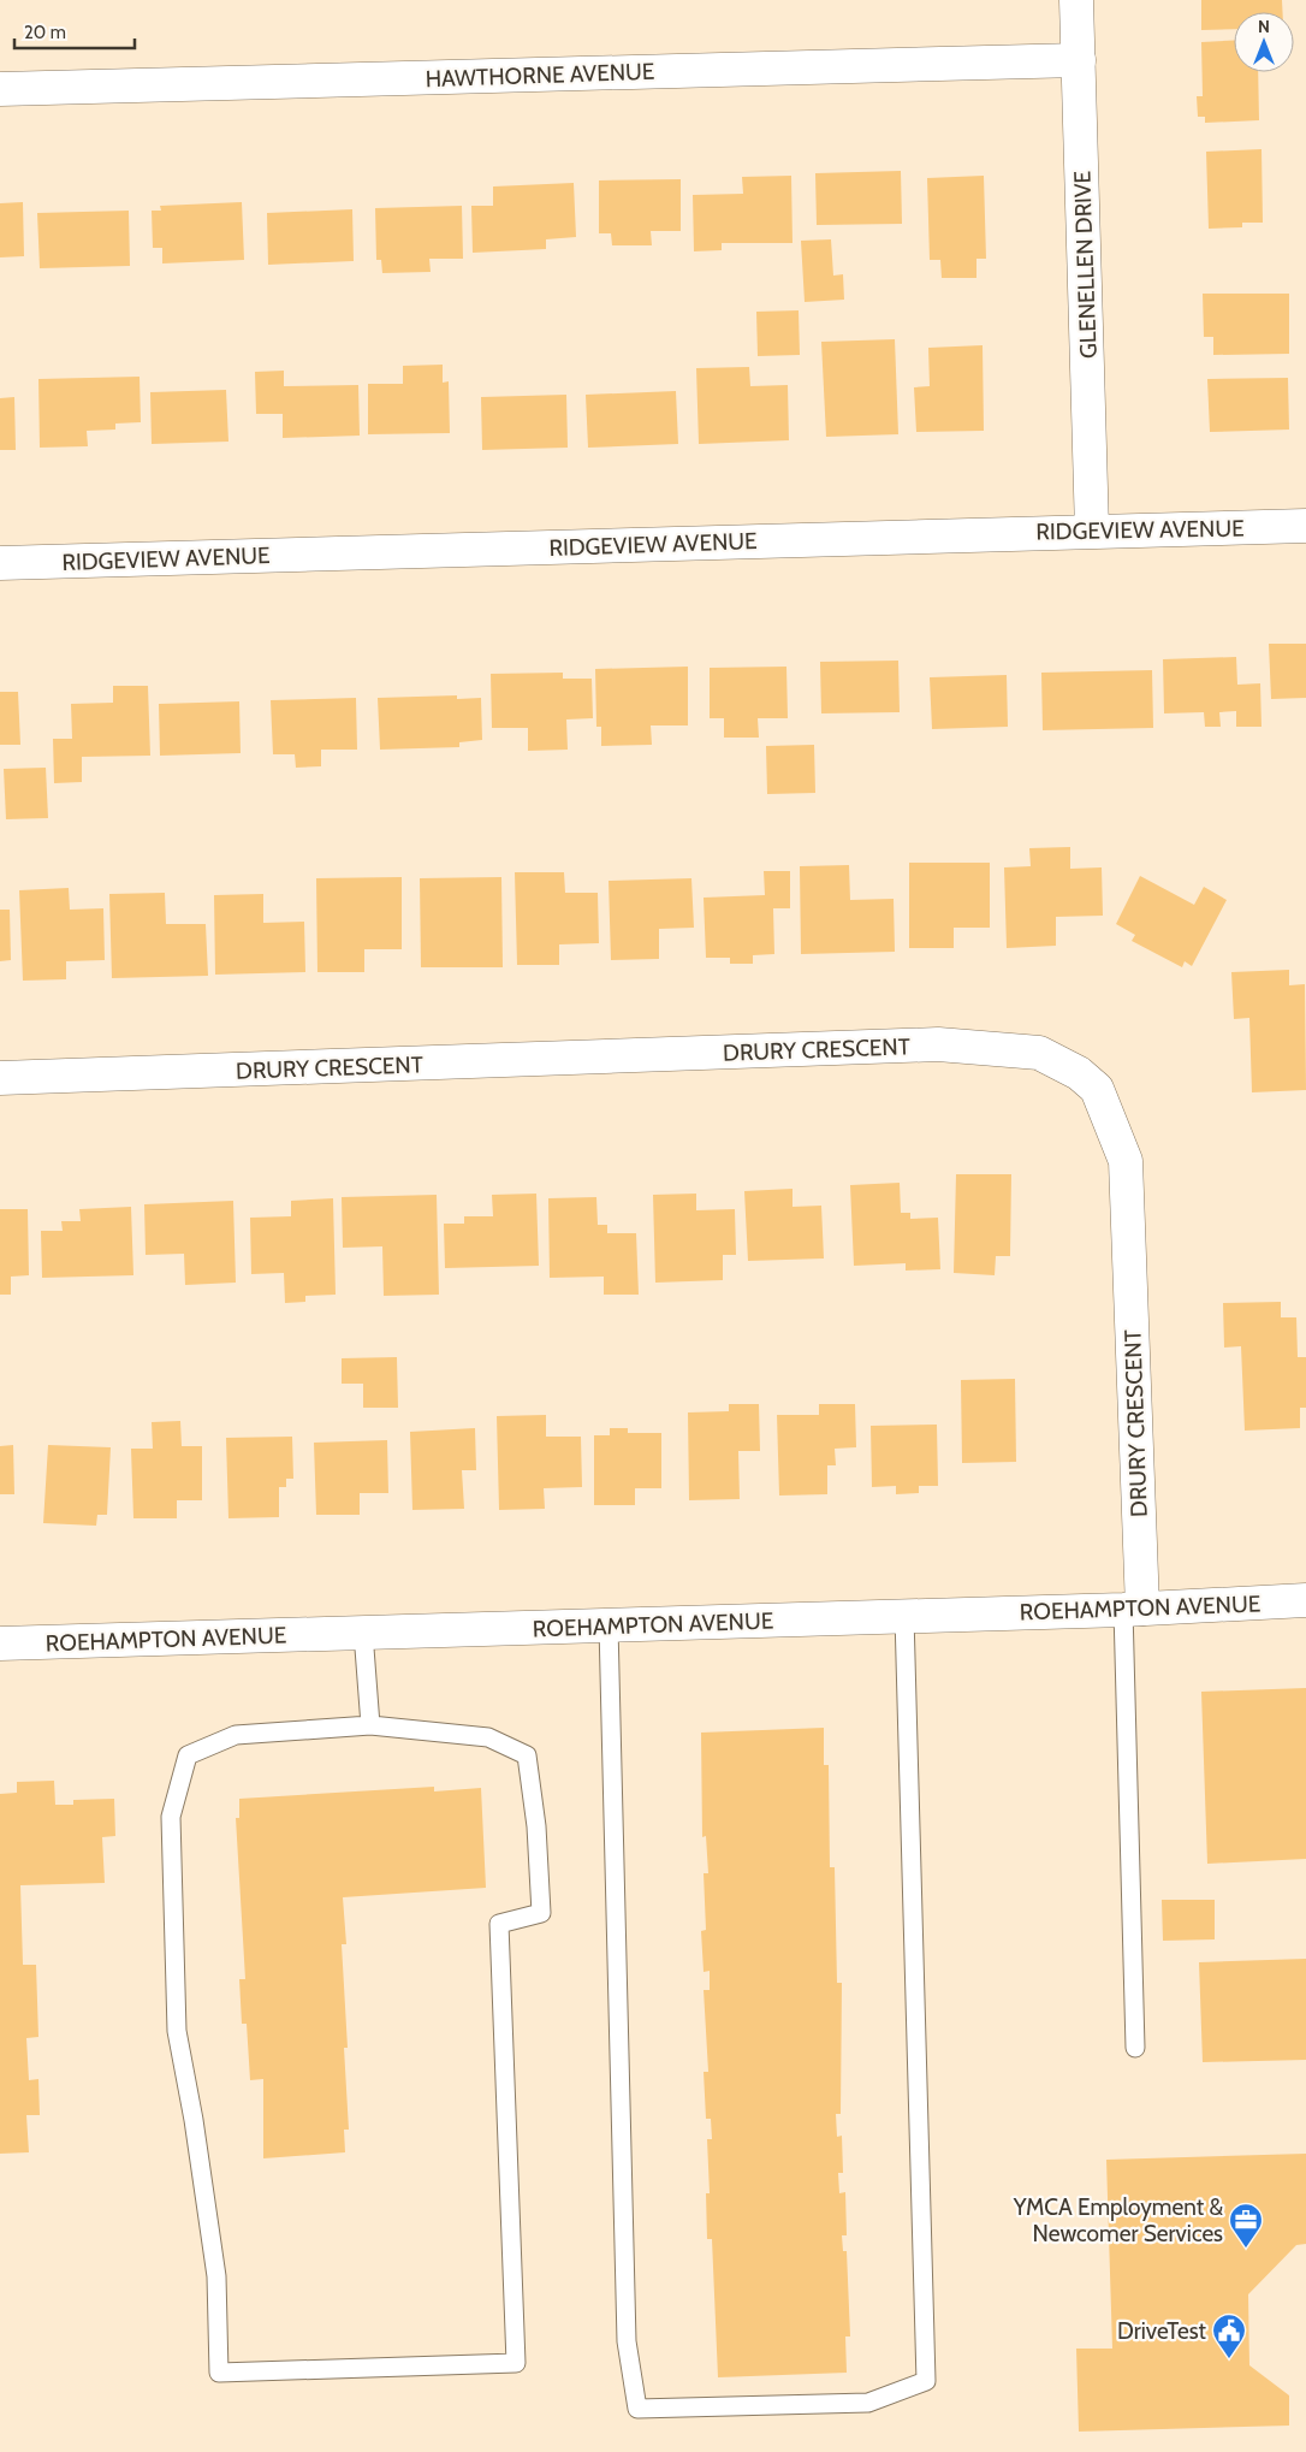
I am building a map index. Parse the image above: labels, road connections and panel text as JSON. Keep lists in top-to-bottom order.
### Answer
{
  "streets": {
    "street": [
      "HAWTHORNE AVENUE",
      "GLENELLEN DRIVE",
      "RIDGEVIEW AVENUE",
      "DRURY CRESCENT",
      "ROEHAMPTON AVENUE"
    ]
  },
  "crossings": [
    ["HAWTHORNE AVENUE", "GLENELLEN DRIVE"],
    ["GLENELLEN DRIVE", "RIDGEVIEW AVENUE"],
    ["DRURY CRESCENT", "ROEHAMPTON AVENUE"]
  ],
  "places": {
    "office": ["YMCA Employment & Newcomer Services"],
    "public building": ["DriveTest"]
  },
  "scale_bar": "20 m",
  "north": "top"
}
